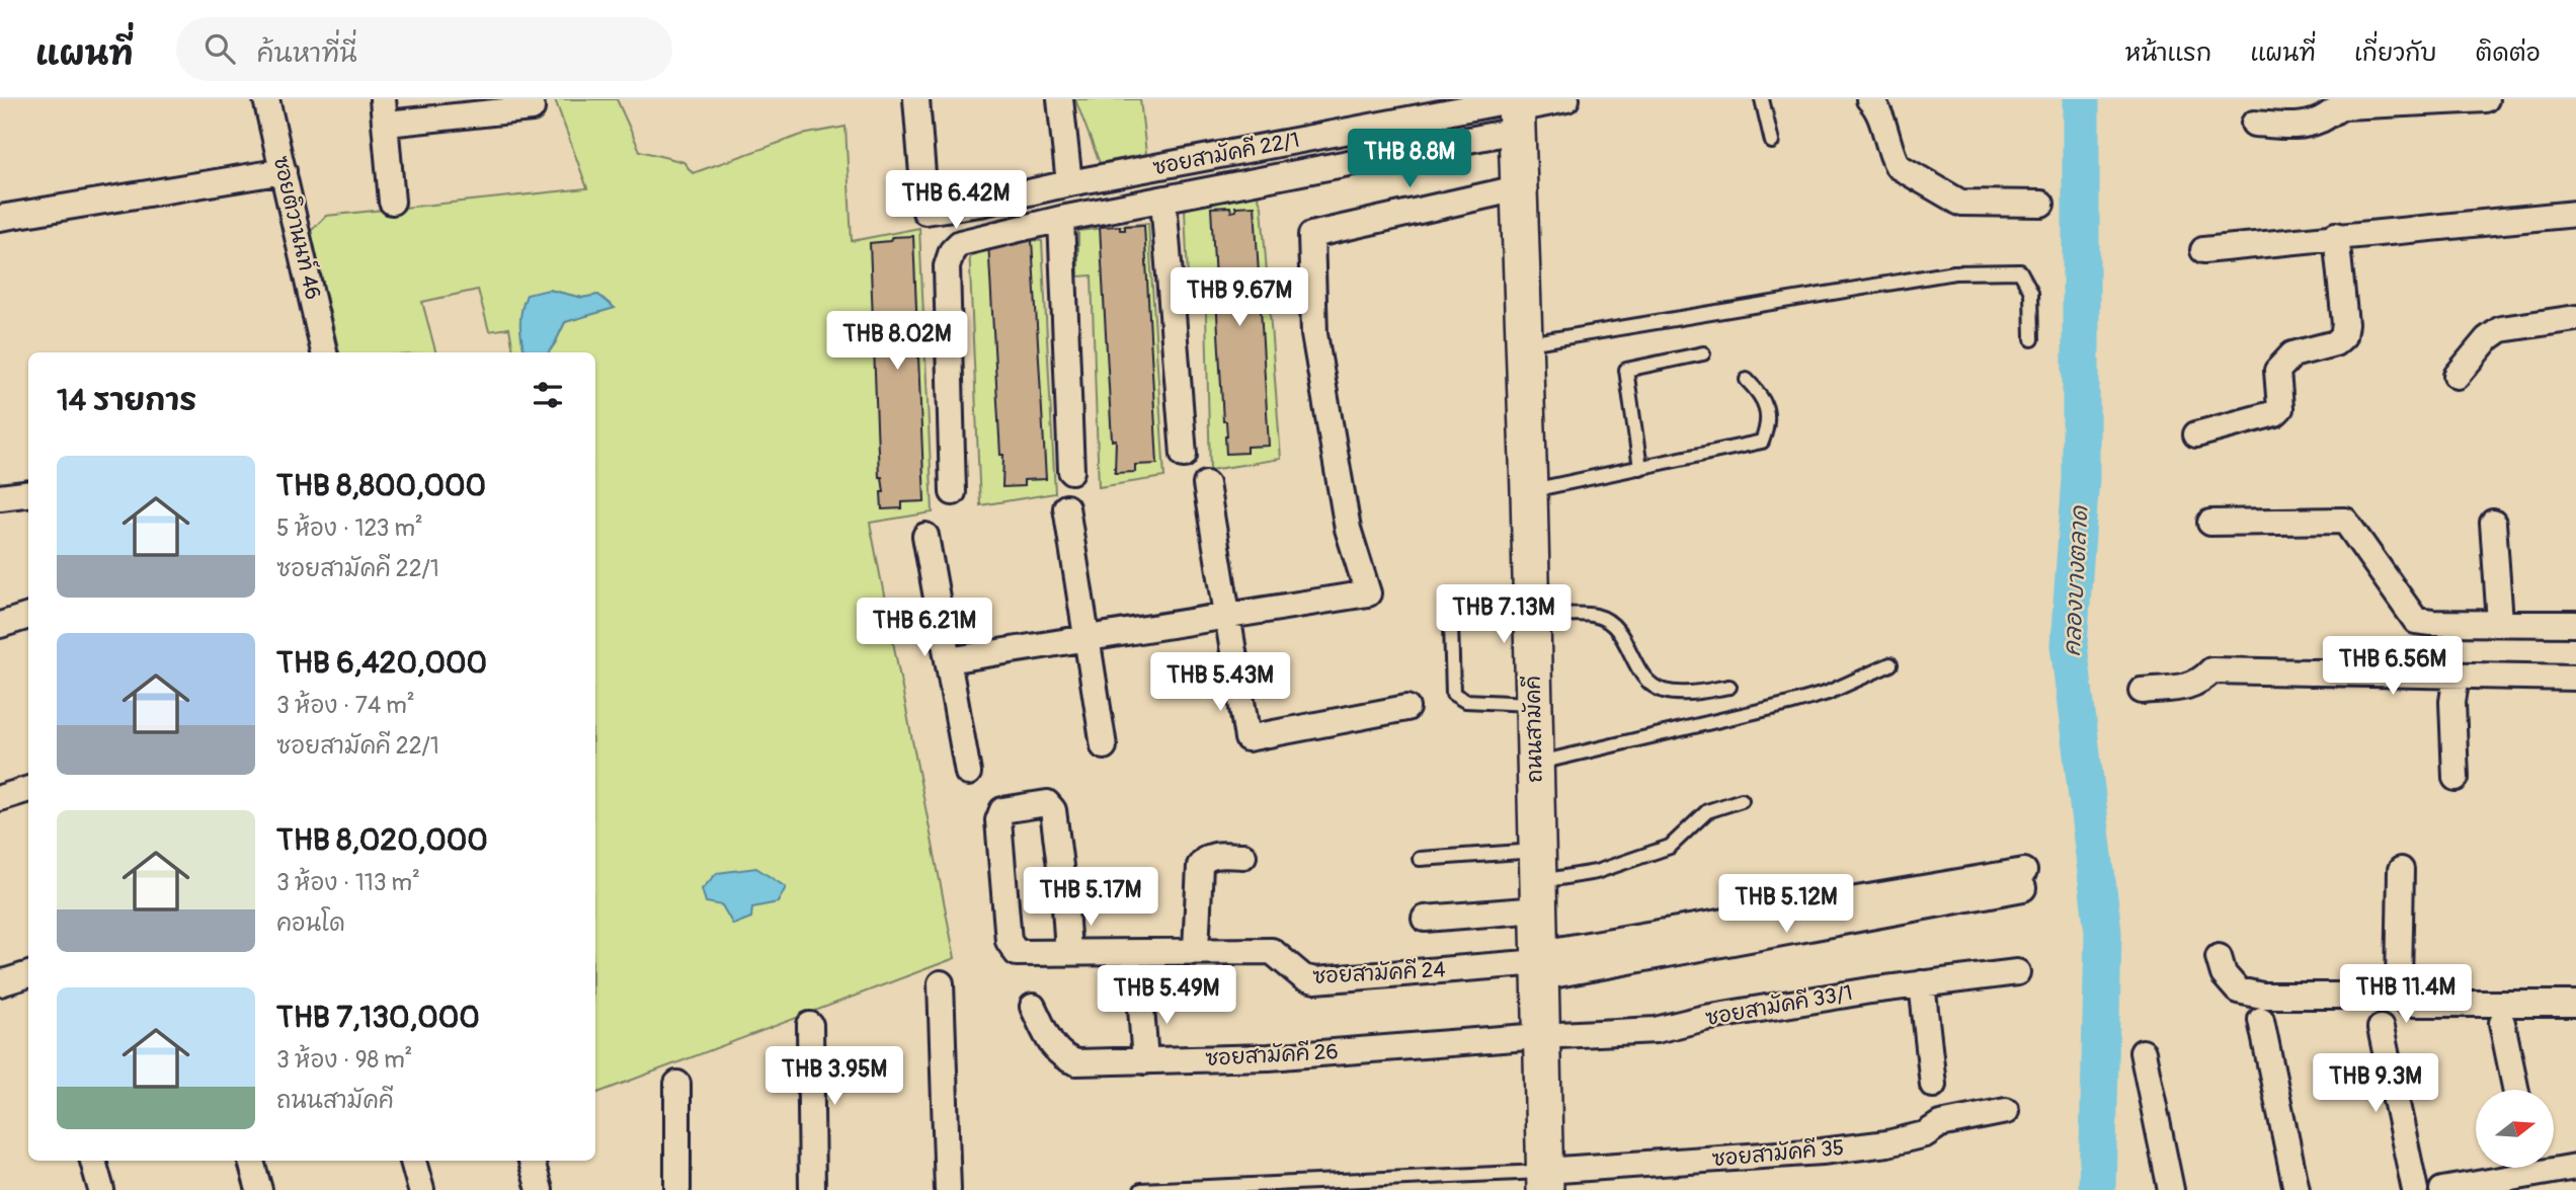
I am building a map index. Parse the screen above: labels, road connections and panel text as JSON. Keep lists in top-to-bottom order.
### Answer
{
  "streets": {
    "main road": ["ถนนสามัคคี"],
    "street": [
      "ซอยสามัคคี 22/1",
      "ซอยติวานนท์ 46",
      "ซอยสามัคคี 24",
      "ซอยสามัคคี 33/1",
      "ซอยสามัคคี 26",
      "ซอยสามัคคี 35"
    ]
  },
  "crossings": [
    ["ซอยสามัคคี 22/1", "ถนนสามัคคี"],
    ["ถนนสามัคคี", "ซอยสามัคคี 24"],
    ["ถนนสามัคคี", "ซอยสามัคคี 33/1"],
    ["ถนนสามัคคี", "ซอยสามัคคี 26"],
    ["ถนนสามัคคี", "ซอยสามัคคี 35"],
    ["ซอยสามัคคี 33/1", "ซอยสามัคคี 26"]
  ],
  "water": ["คลองบางตลาด"],
  "north": "right",
  "page": {
    "header": "แผนที่",
    "search": "ค้นหาที่นี่",
    "nav": [
      "หน้าแรก",
      "แผนที่",
      "เกี่ยวกับ",
      "ติดต่อ"
    ],
    "price": [
      "THB 8.8M",
      "THB 6.42M",
      "THB 9.67M",
      "THB 8.02M",
      "THB 7.13M",
      "THB 6.21M",
      "THB 6.56M",
      "THB 5.43M",
      "THB 5.17M",
      "THB 5.12M",
      "THB 11.4M",
      "THB 5.49M",
      "THB 3.95M",
      "THB 9.3M"
    ],
    "heading": "14 รายการ",
    "list": [
      {
        "name": "THB 8,800,000",
        "note": "5 ห้อง · 123 m² · ซอยสามัคคี 22/1"
      },
      {
        "name": "THB 6,420,000",
        "note": "3 ห้อง · 74 m² · ซอยสามัคคี 22/1"
      },
      {
        "name": "THB 8,020,000",
        "note": "3 ห้อง · 113 m² · คอนโด"
      },
      {
        "name": "THB 7,130,000",
        "note": "3 ห้อง · 98 m² · ถนนสามัคคี"
      }
    ]
  }
}
